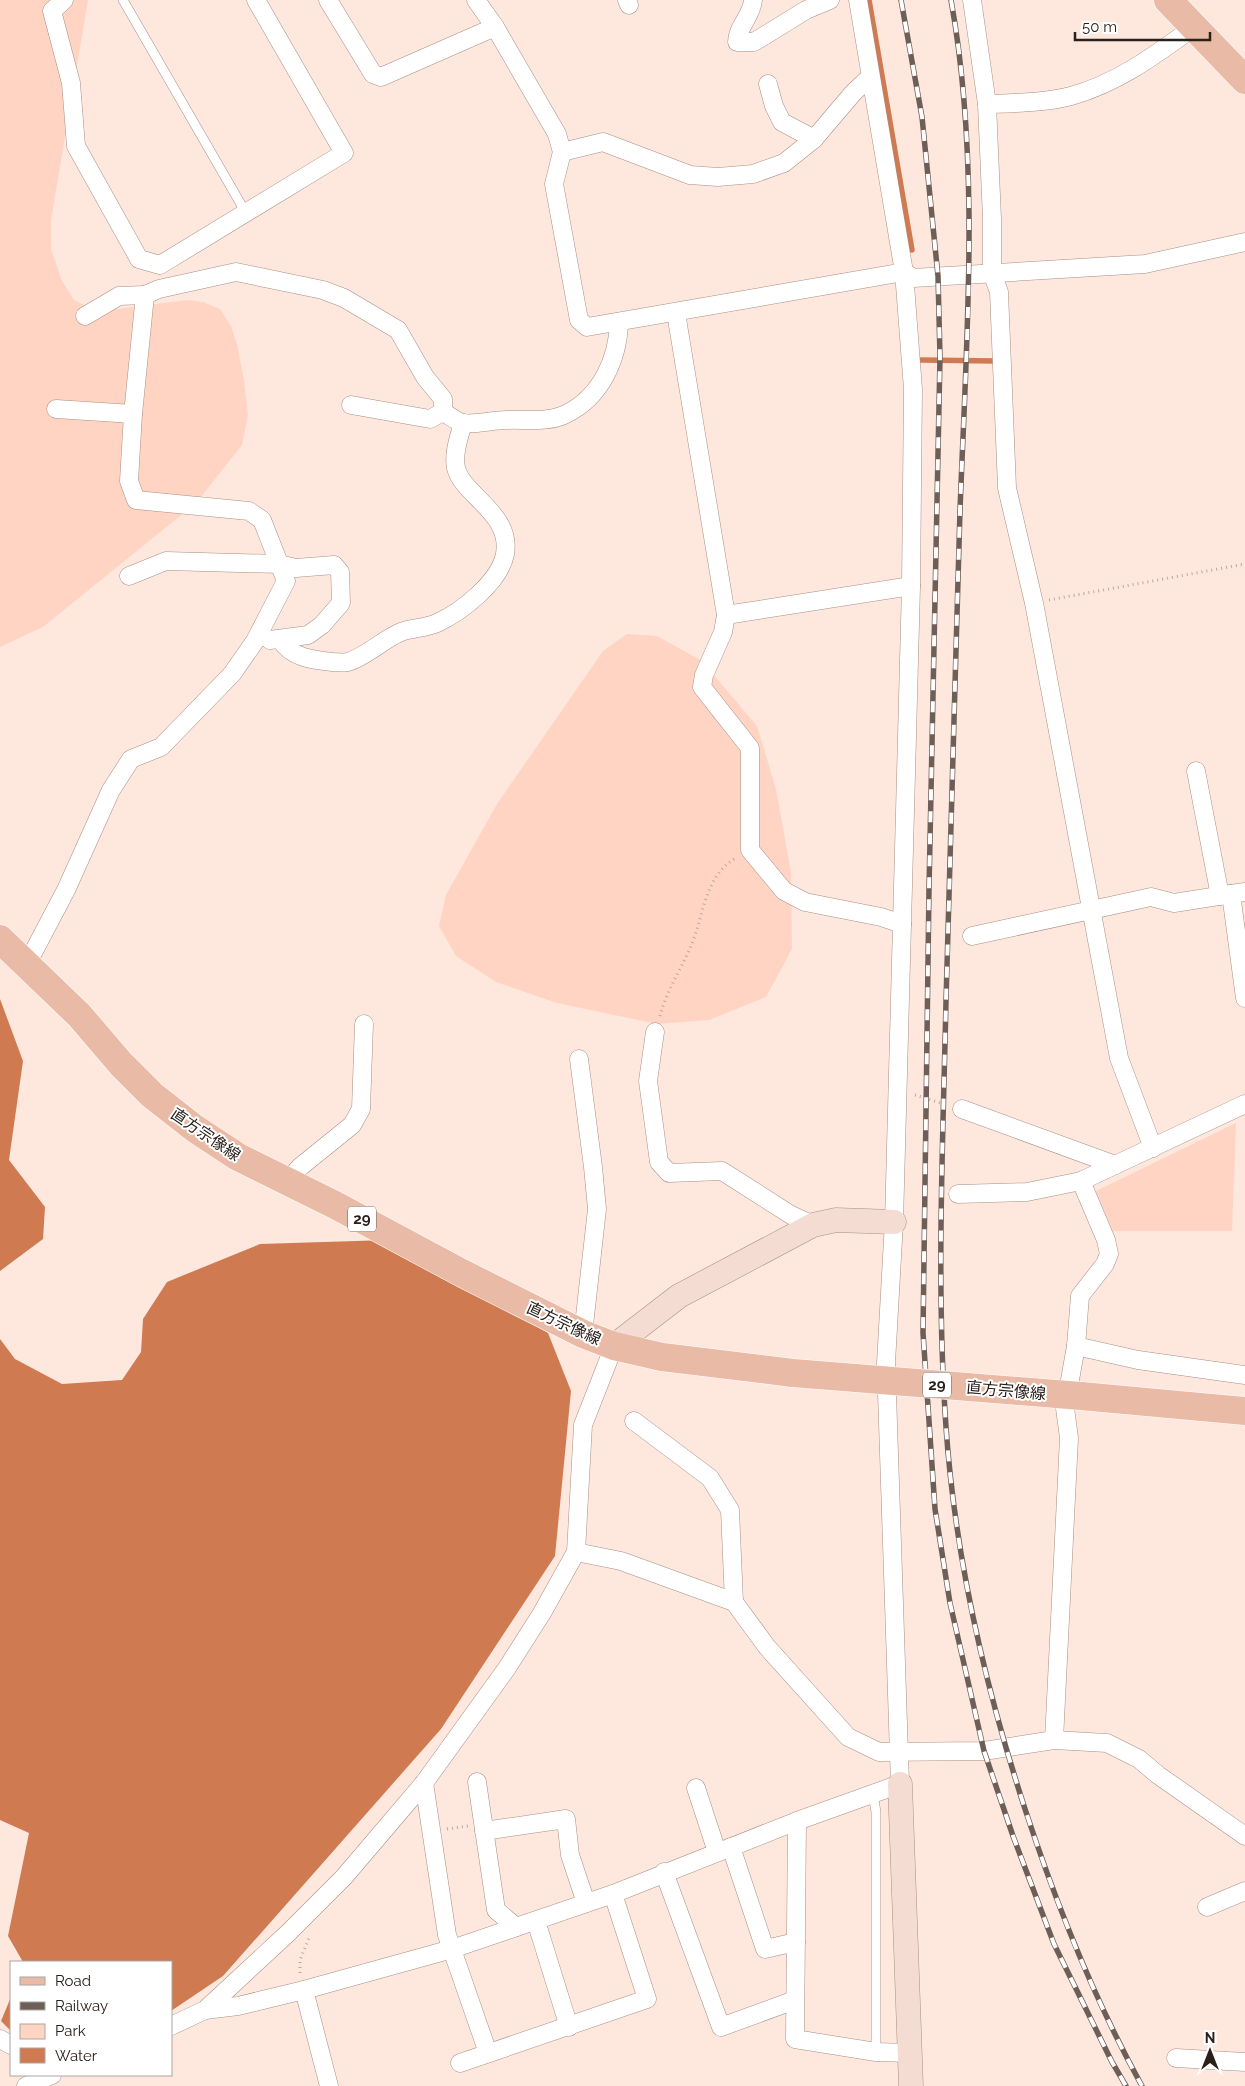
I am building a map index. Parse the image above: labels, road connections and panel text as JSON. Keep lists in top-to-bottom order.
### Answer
{
  "streets": {
    "main road": ["直方宗像線", "29"]
  },
  "legend": [
    "Road",
    "Railway",
    "Park",
    "Water"
  ],
  "scale_bar": "50 m",
  "north": "top"
}
